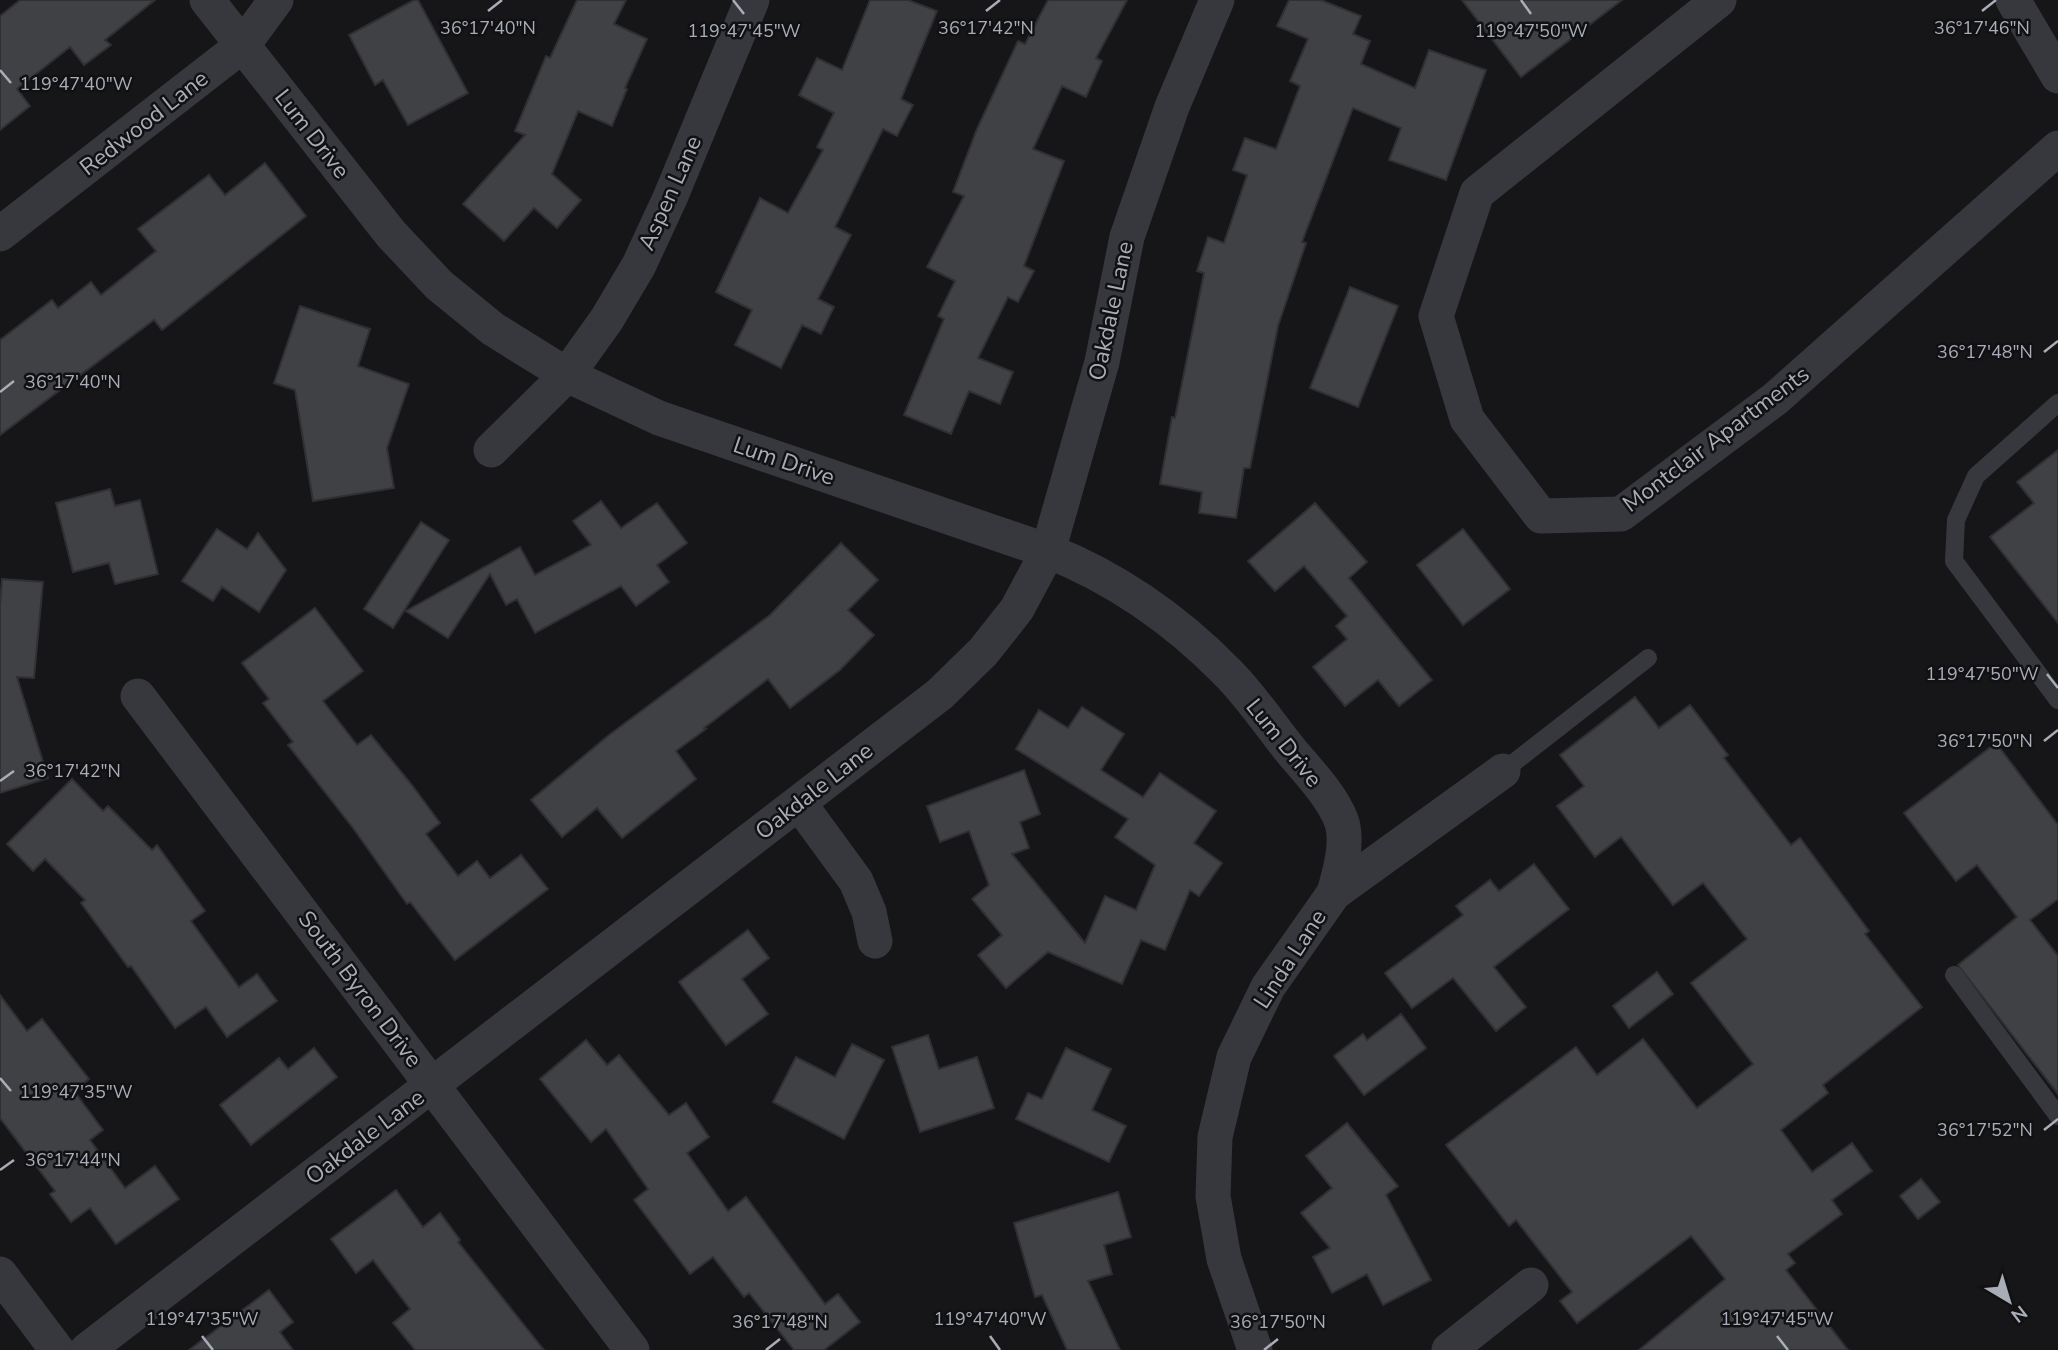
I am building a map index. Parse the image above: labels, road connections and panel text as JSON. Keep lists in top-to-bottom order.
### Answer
{
  "streets": {
    "street": [
      "Redwood Lane",
      "Lum Drive",
      "Aspen Lane",
      "Oakdale Lane",
      "Montclair Apartments",
      "Linda Lane",
      "South Byron Drive"
    ]
  },
  "crossings": [
    ["Redwood Lane", "Lum Drive"],
    ["Lum Drive", "Aspen Lane"],
    ["Lum Drive", "Oakdale Lane"],
    ["Lum Drive", "Linda Lane"],
    ["Oakdale Lane", "South Byron Drive"]
  ],
  "north": "bottom right",
  "coordinates": [
    "36°17'40\"N",
    "36°17'42\"N",
    "36°17'46\"N",
    "119°47'45\"W",
    "119°47'50\"W",
    "119°47'40\"W",
    "36°17'48\"N",
    "36°17'50\"N",
    "119°47'35\"W",
    "36°17'52\"N",
    "36°17'44\"N"
  ]
}
